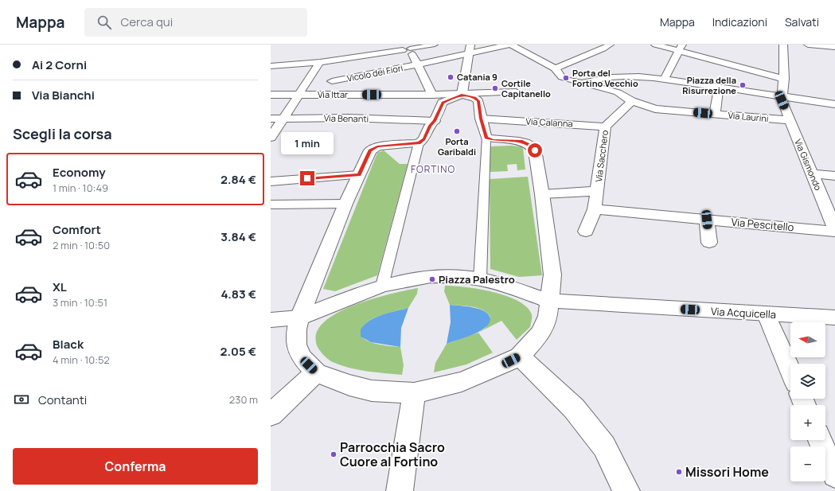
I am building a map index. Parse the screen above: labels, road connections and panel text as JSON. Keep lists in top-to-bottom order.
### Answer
{
  "streets": {
    "main road": ["Via Acquicella"],
    "street": [
      "Vicolo dei Fiori",
      "Via Ittar",
      "Via Laurini",
      "Via Benanti",
      "Via Calanna",
      "Via Sacchero",
      "Via Gismondo",
      "Via Pescitello"
    ]
  },
  "crossings": [
    ["Via Laurini", "Via Sacchero"],
    ["Via Laurini", "Via Gismondo"],
    ["Via Calanna", "Via Sacchero"],
    ["Via Sacchero", "Via Pescitello"],
    ["Via Gismondo", "Via Pescitello"]
  ],
  "districts": ["FORTINO"],
  "places": [
    "Catania 9",
    "Porta del Fortino Vecchio",
    "Piazza della Risurrezione",
    "Cortile Capitanello",
    "Porta Garibaldi",
    "Piazza Palestro",
    "Parrocchia Sacro Cuore al Fortino",
    "Missori Home"
  ],
  "north": "left",
  "page": {
    "header": "Mappa",
    "search": "Cerca qui",
    "nav": ["Mappa", "Indicazioni", "Salvati"],
    "banner": ["Ai 2 Corni", "Via Bianchi"],
    "heading": "Scegli la corsa",
    "bubble": "1 min",
    "list": [
      {
        "name": "Economy",
        "note": "1 min · 10:49",
        "value": "2.84 €"
      },
      {
        "name": "Comfort",
        "note": "2 min · 10:50",
        "value": "3.84 €"
      },
      {
        "name": "XL",
        "note": "3 min · 10:51",
        "value": "4.83 €"
      },
      {
        "name": "Black",
        "note": "4 min · 10:52",
        "value": "2.05 €"
      }
    ],
    "map_buttons": ["+", "−"],
    "pay": ["Contanti", "230 m"],
    "buttons": "Conferma"
  }
}
